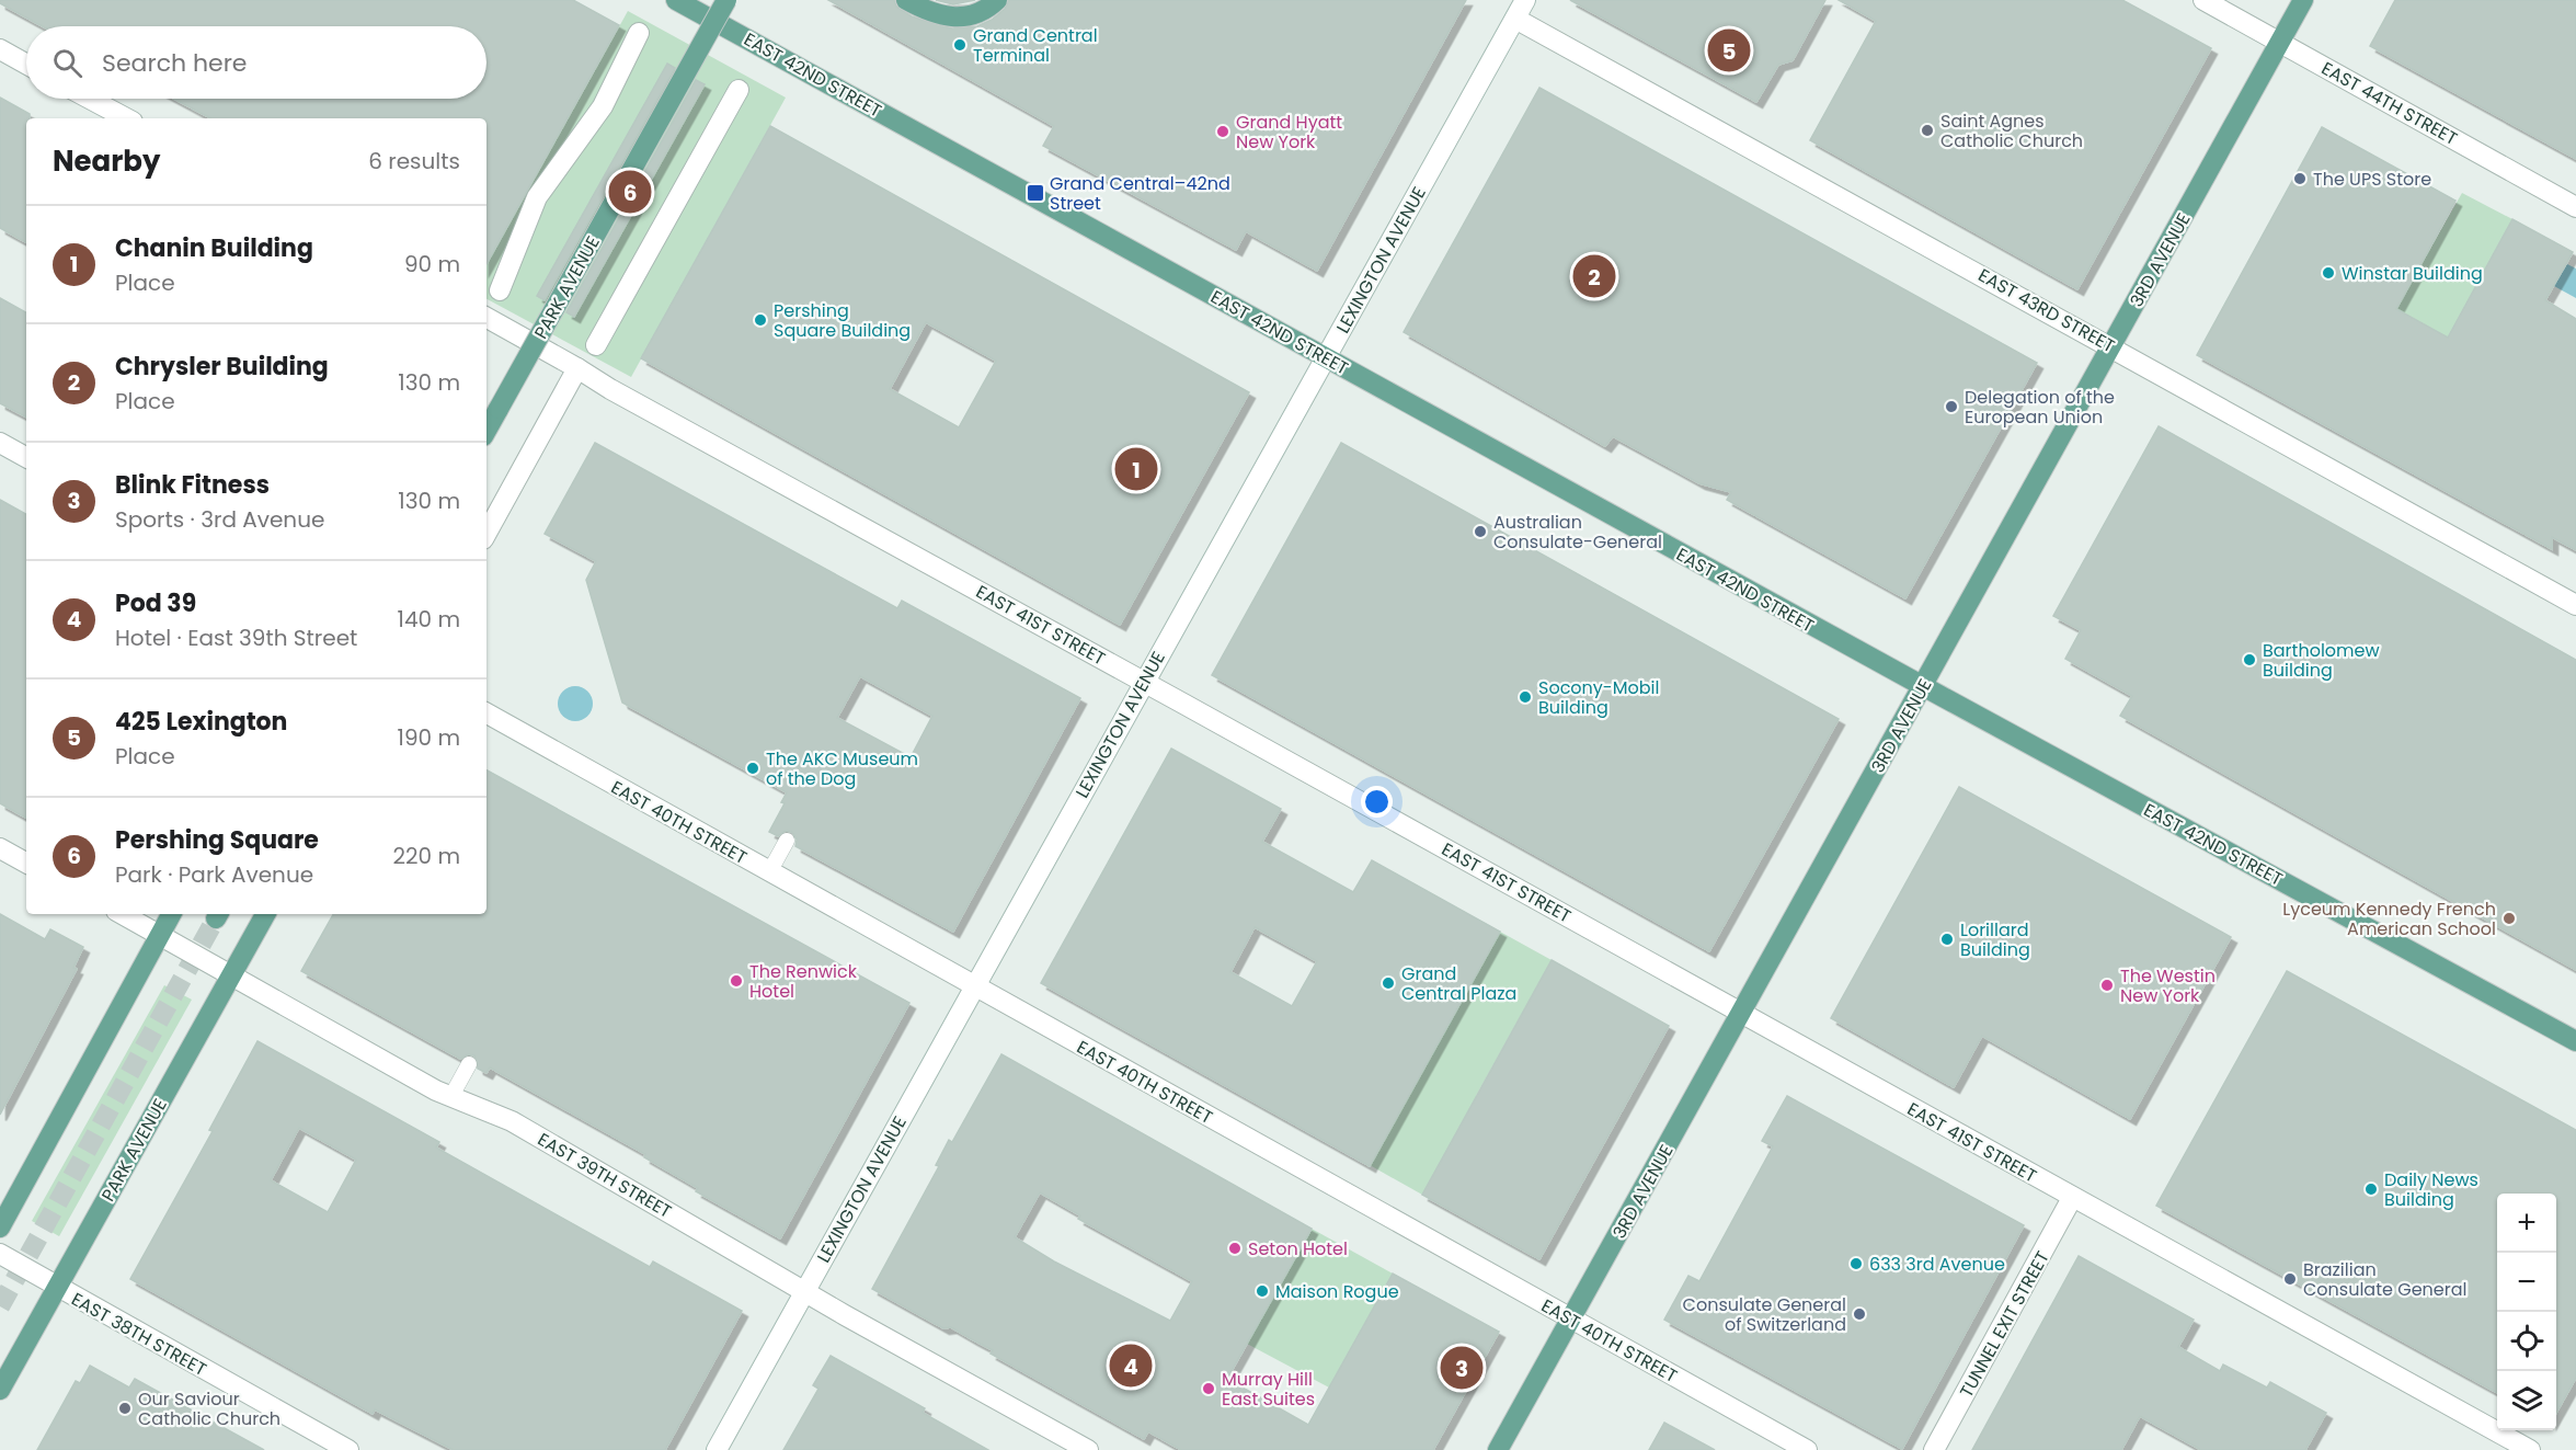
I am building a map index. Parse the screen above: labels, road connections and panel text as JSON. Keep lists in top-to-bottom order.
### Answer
{
  "streets": {
    "main road": ["EAST 42ND STREET", "3RD AVENUE", "PARK AVENUE"],
    "street": [
      "EAST 44TH STREET",
      "LEXINGTON AVENUE",
      "EAST 43RD STREET",
      "EAST 41ST STREET",
      "EAST 40TH STREET",
      "EAST 39TH STREET",
      "TUNNEL EXIT STREET",
      "EAST 38TH STREET"
    ]
  },
  "crossings": [
    ["EAST 42ND STREET", "LEXINGTON AVENUE"],
    ["EAST 42ND STREET", "3RD AVENUE"],
    ["EAST 44TH STREET", "3RD AVENUE"],
    ["LEXINGTON AVENUE", "EAST 43RD STREET"],
    ["LEXINGTON AVENUE", "EAST 41ST STREET"],
    ["LEXINGTON AVENUE", "EAST 40TH STREET"],
    ["LEXINGTON AVENUE", "EAST 39TH STREET"],
    ["3RD AVENUE", "EAST 43RD STREET"],
    ["3RD AVENUE", "EAST 41ST STREET"],
    ["3RD AVENUE", "EAST 40TH STREET"],
    ["PARK AVENUE", "EAST 39TH STREET"],
    ["PARK AVENUE", "EAST 38TH STREET"],
    ["EAST 41ST STREET", "TUNNEL EXIT STREET"]
  ],
  "places": {
    "other": [
      "Grand Central Terminal",
      "Saint Agnes Catholic Church",
      "Grand Hyatt New York",
      "The UPS Store",
      "Winstar Building",
      "Pershing Square Building",
      "Delegation of the European Union",
      "Australian Consulate-General",
      "Bartholomew Building",
      "Socony-Mobil Building",
      "The AKC Museum of the Dog",
      "Lyceum Kennedy French American School",
      "Lorillard Building",
      "The Renwick Hotel",
      "Grand Central Plaza",
      "The Westin New York",
      "Daily News Building",
      "Seton Hotel",
      "633 3rd Avenue",
      "Brazilian Consulate General",
      "Maison Rogue",
      "Consulate General of Switzerland",
      "Murray Hill East Suites",
      "Our Saviour Catholic Church"
    ],
    "transit": ["Grand Central–42nd Street"]
  },
  "page": {
    "pins": [
      "5",
      "6",
      "2",
      "1",
      "4",
      "3"
    ],
    "search": "Search here",
    "heading": ["Nearby", "6 results"],
    "list": [
      {
        "mark": "1",
        "name": "Chanin Building",
        "note": "Place",
        "value": "90 m"
      },
      {
        "mark": "2",
        "name": "Chrysler Building",
        "note": "Place",
        "value": "130 m"
      },
      {
        "mark": "3",
        "name": "Blink Fitness",
        "note": "Sports · 3rd Avenue",
        "value": "130 m"
      },
      {
        "mark": "4",
        "name": "Pod 39",
        "note": "Hotel · East 39th Street",
        "value": "140 m"
      },
      {
        "mark": "5",
        "name": "425 Lexington",
        "note": "Place",
        "value": "190 m"
      },
      {
        "mark": "6",
        "name": "Pershing Square",
        "note": "Park · Park Avenue",
        "value": "220 m"
      }
    ],
    "map_buttons": ["+", "−"]
  }
}
